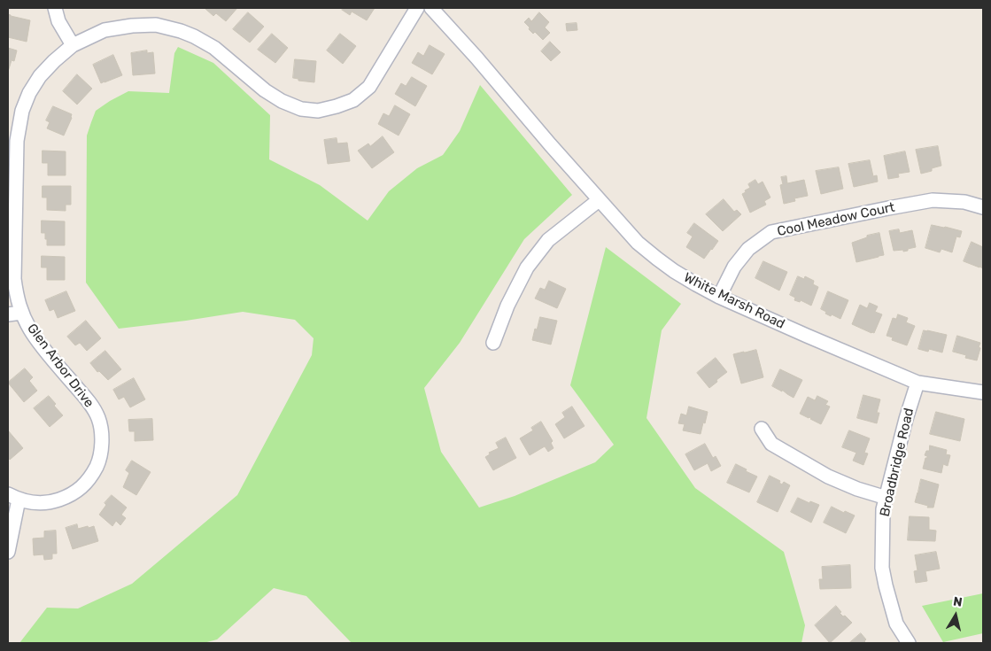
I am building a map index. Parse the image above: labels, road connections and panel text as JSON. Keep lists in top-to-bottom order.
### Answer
{
  "streets": {
    "street": [
      "Cool Meadow Court",
      "White Marsh Road",
      "Glen Arbor Drive",
      "Broadbridge Road"
    ]
  },
  "crossings": [
    ["Cool Meadow Court", "White Marsh Road"],
    ["White Marsh Road", "Broadbridge Road"]
  ],
  "north": "top"
}
